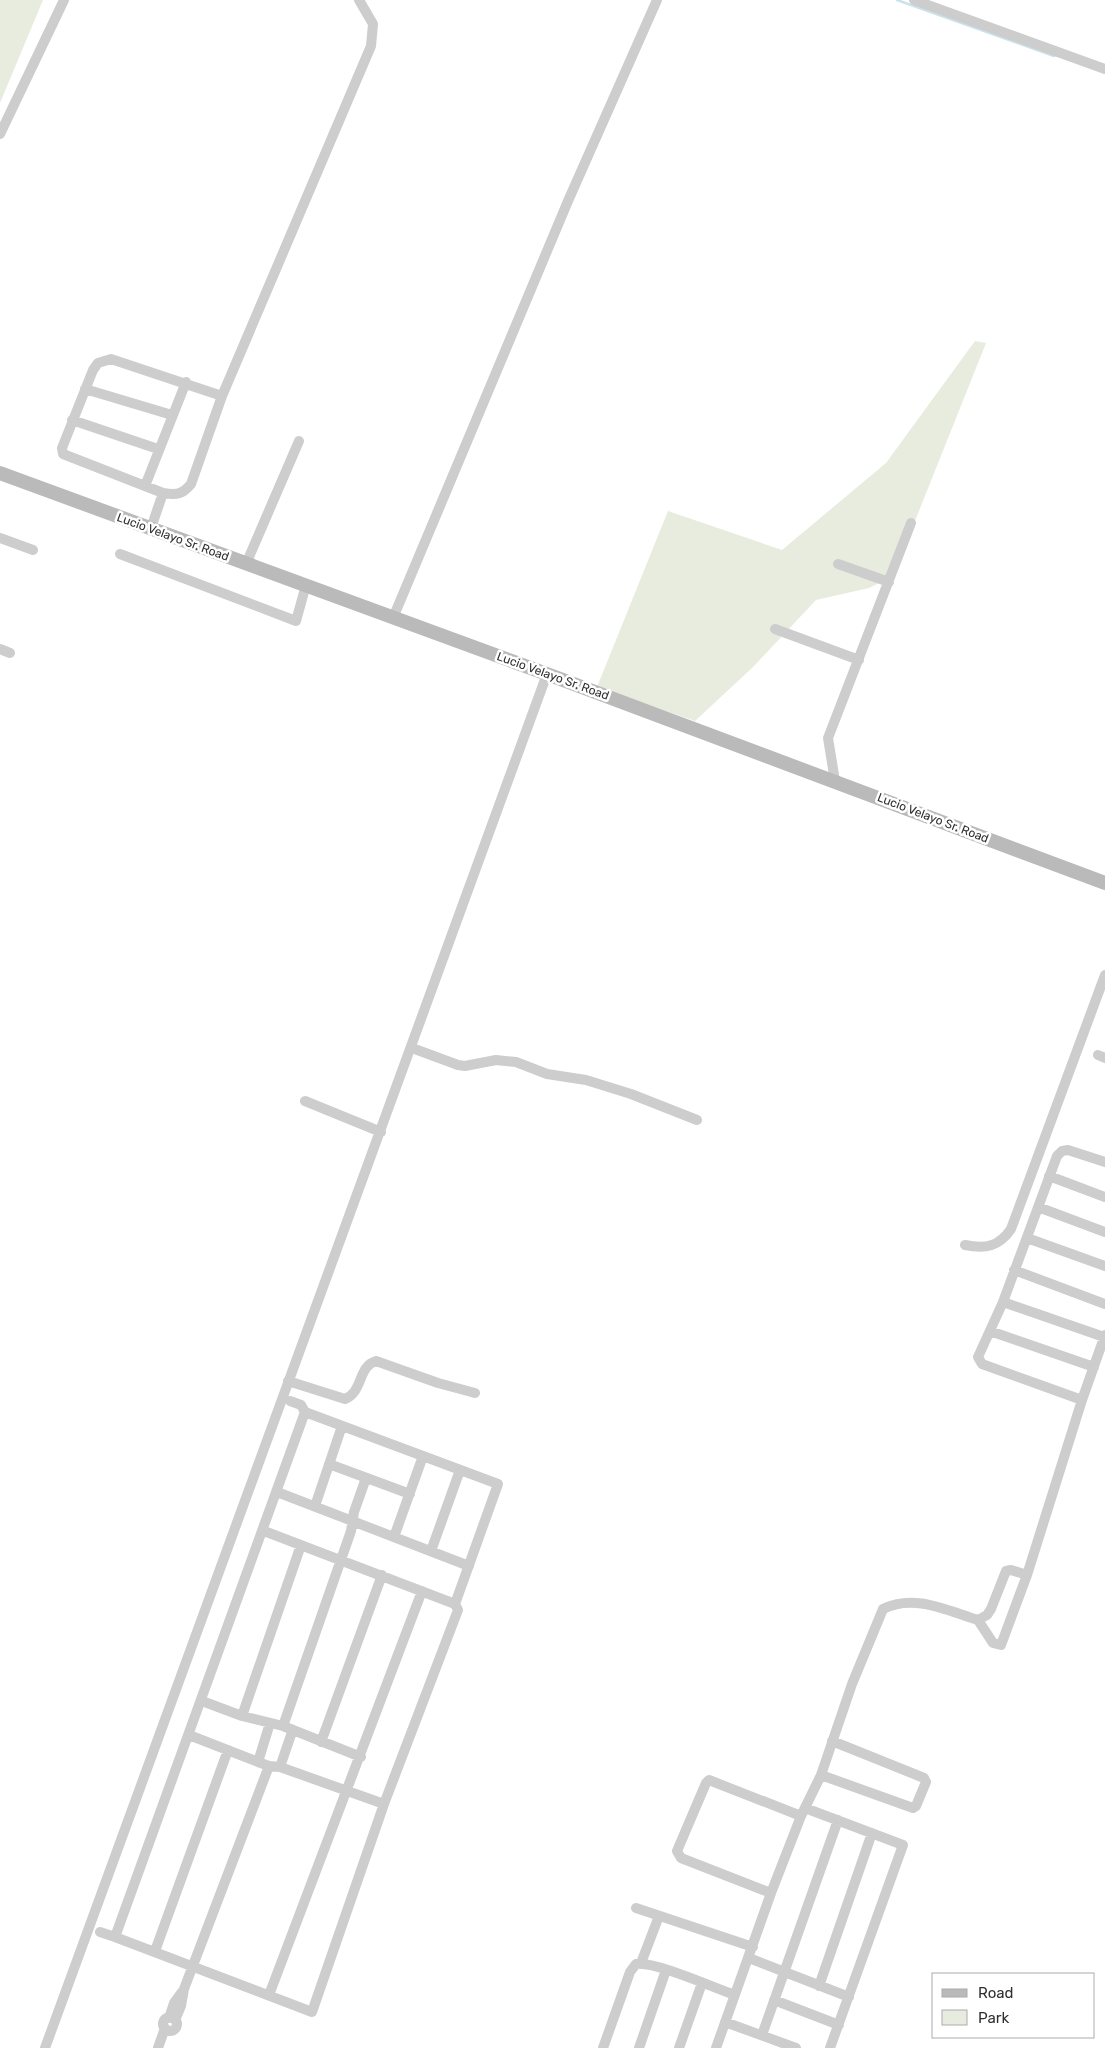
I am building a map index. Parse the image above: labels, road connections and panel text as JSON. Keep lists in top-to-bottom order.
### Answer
{
  "streets": {
    "main road": ["Lucio Velayo Sr. Road"]
  },
  "legend": ["Road", "Park"]
}
